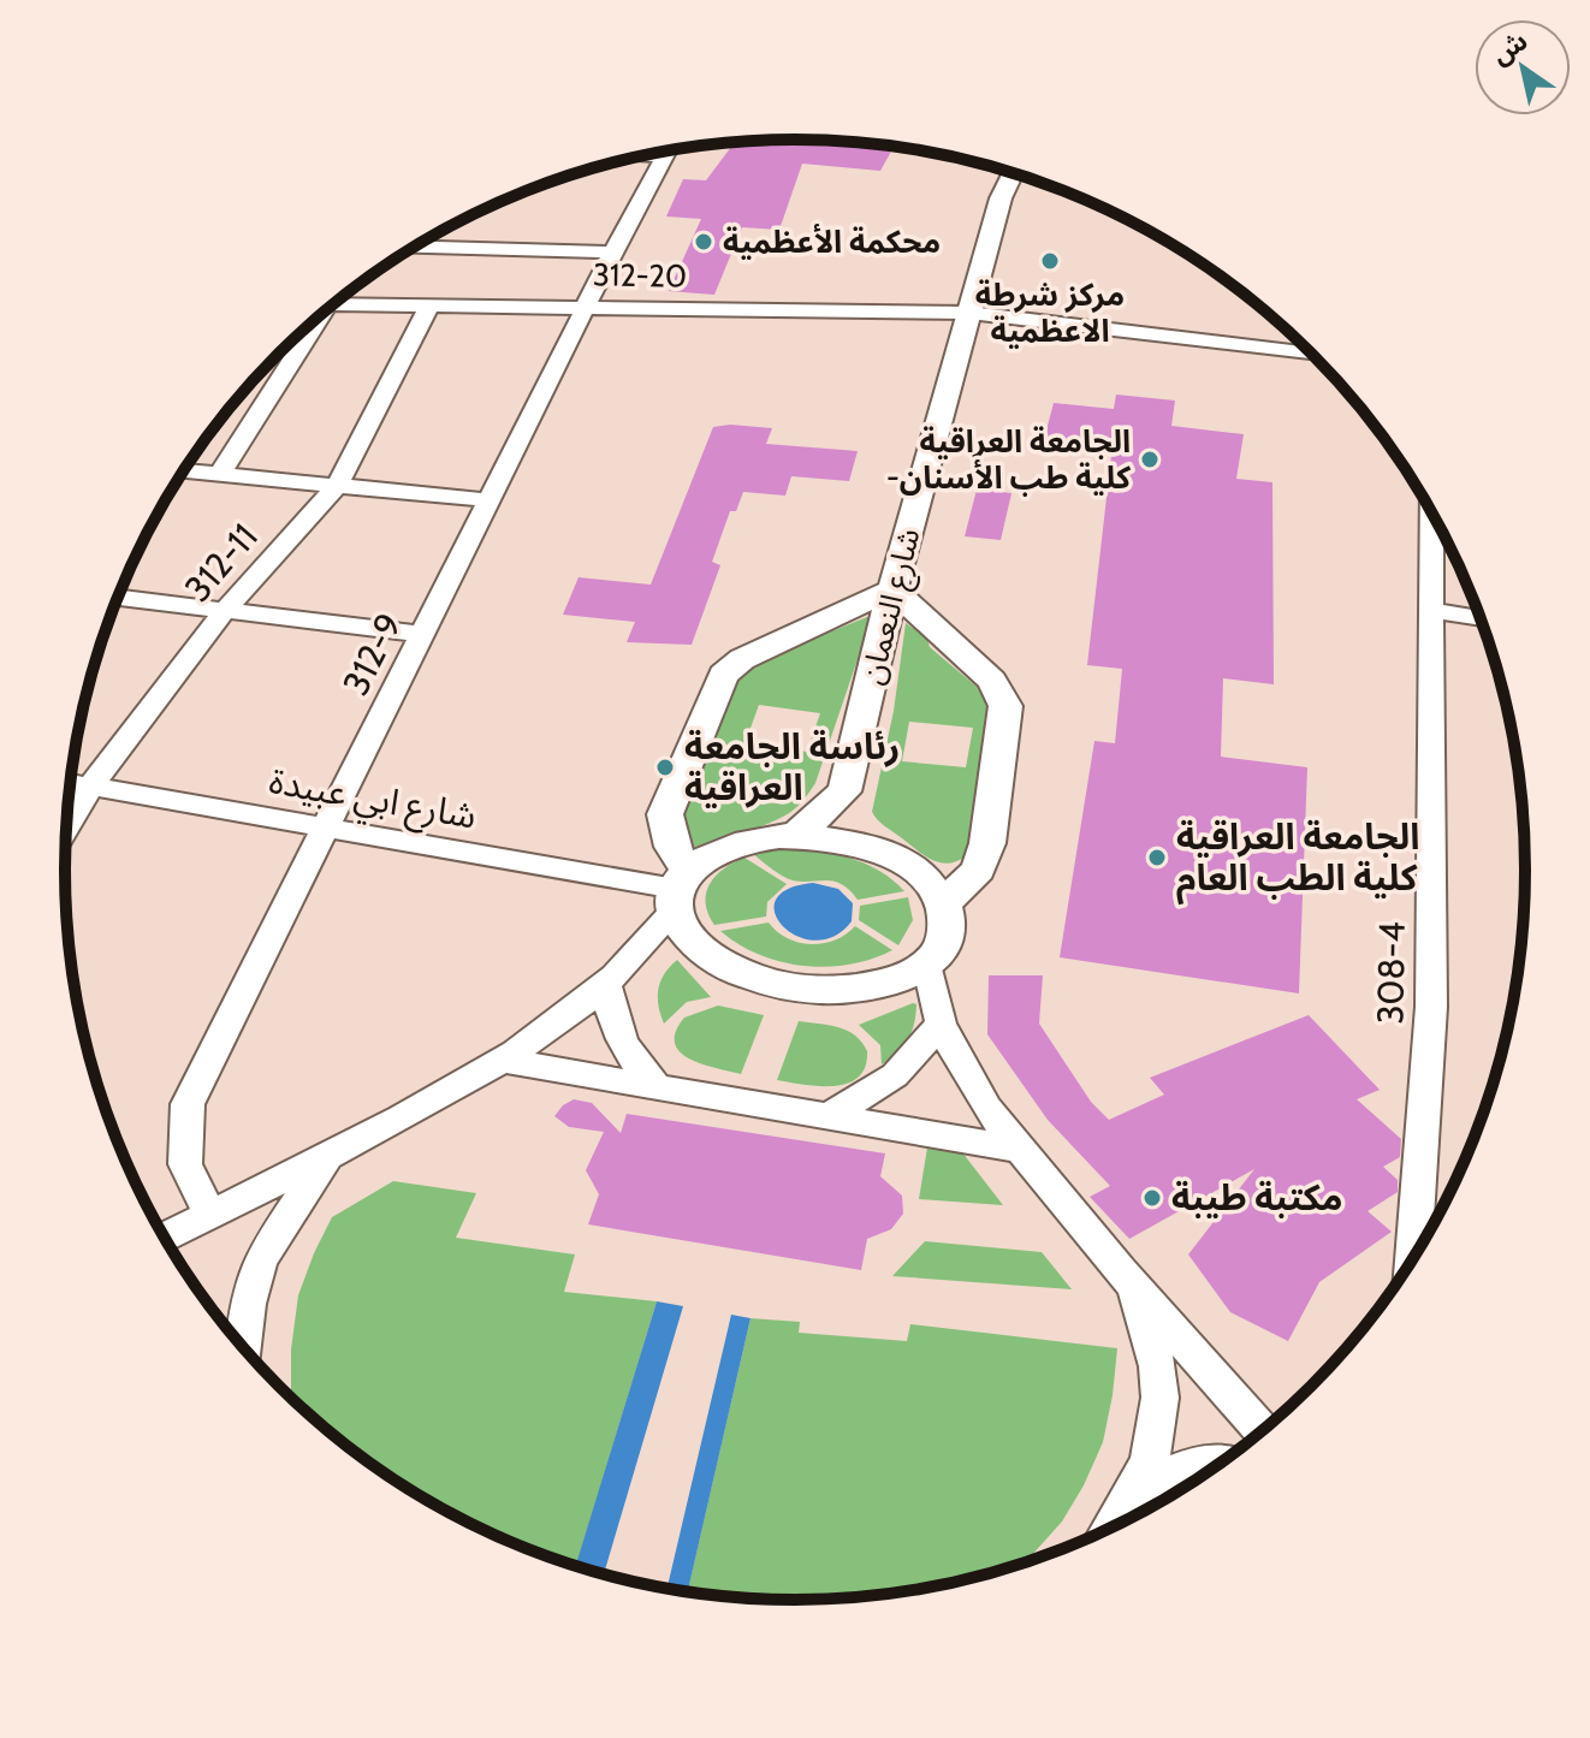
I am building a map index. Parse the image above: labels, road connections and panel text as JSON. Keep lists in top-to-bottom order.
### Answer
{
  "streets": {
    "street": [
      "312-20",
      "312-11",
      "شارع النعمان",
      "312-9",
      "شارع ابي عبيدة",
      "308-4"
    ]
  },
  "crossings": [
    ["312-20", "312-11"],
    ["312-20", "شارع النعمان"],
    ["312-20", "312-9"],
    ["312-11", "شارع ابي عبيدة"],
    ["312-9", "شارع ابي عبيدة"]
  ],
  "places": [
    "محكمة الأعظمية",
    "مركز شرطة الاعظمية",
    "الجامعة العراقية -كلية طب الأسنان",
    "رئاسة الجامعة العراقية",
    "الجامعة العراقية كلية الطب العام",
    "مكتبة طيبة"
  ],
  "north": "top left"
}
